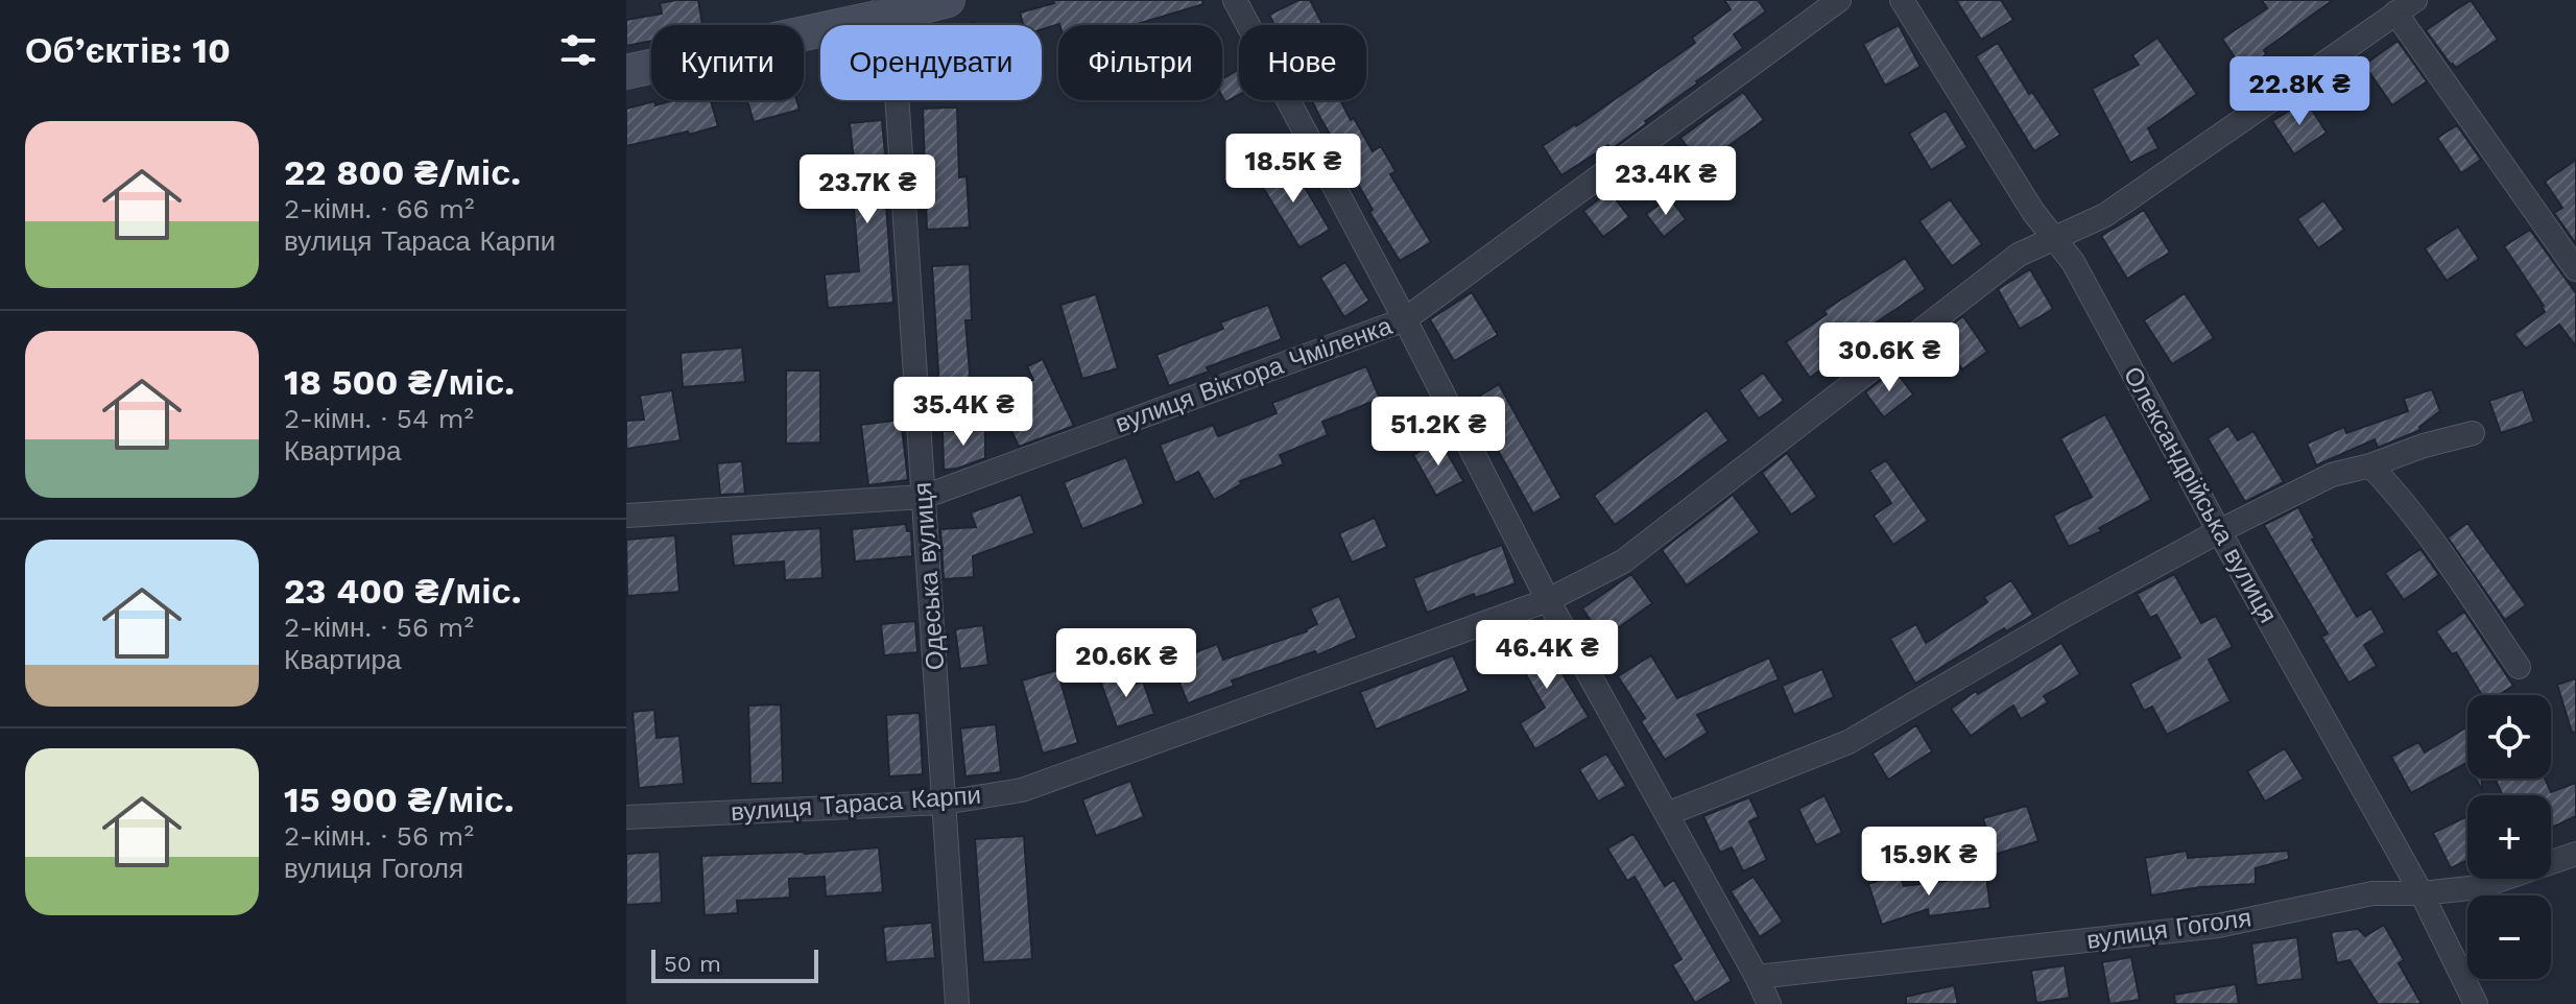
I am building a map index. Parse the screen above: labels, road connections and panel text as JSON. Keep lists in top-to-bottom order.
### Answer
{
  "streets": {
    "street": [
      "вулиця Віктора Чміленка",
      "Олександрійська вулиця",
      "Одеська вулиця",
      "вулиця Тараса Карпи",
      "вулиця Гоголя"
    ]
  },
  "crossings": [
    ["вулиця Віктора Чміленка", "Одеська вулиця"],
    ["Олександрійська вулиця", "вулиця Тараса Карпи"],
    ["Олександрійська вулиця", "вулиця Гоголя"],
    ["Одеська вулиця", "вулиця Тараса Карпи"]
  ],
  "scale_bar": "50 m",
  "page": {
    "heading": "Об’єктів: 10",
    "chip": [
      "Купити",
      "Орендувати",
      "Фільтри",
      "Нове"
    ],
    "price": [
      "22.8K ₴",
      "18.5K ₴",
      "23.4K ₴",
      "23.7K ₴",
      "30.6K ₴",
      "35.4K ₴",
      "51.2K ₴",
      "46.4K ₴",
      "20.6K ₴",
      "15.9K ₴"
    ],
    "list": [
      {
        "name": "22 800 ₴/міс.",
        "note": "2-кімн. · 66 m² · вулиця Тараса Карпи"
      },
      {
        "name": "18 500 ₴/міс.",
        "note": "2-кімн. · 54 m² · Квартира"
      },
      {
        "name": "23 400 ₴/міс.",
        "note": "2-кімн. · 56 m² · Квартира"
      },
      {
        "name": "15 900 ₴/міс.",
        "note": "2-кімн. · 56 m² · вулиця Гоголя"
      }
    ],
    "map_buttons": ["+", "−"],
    "scale": "50 m"
  }
}
